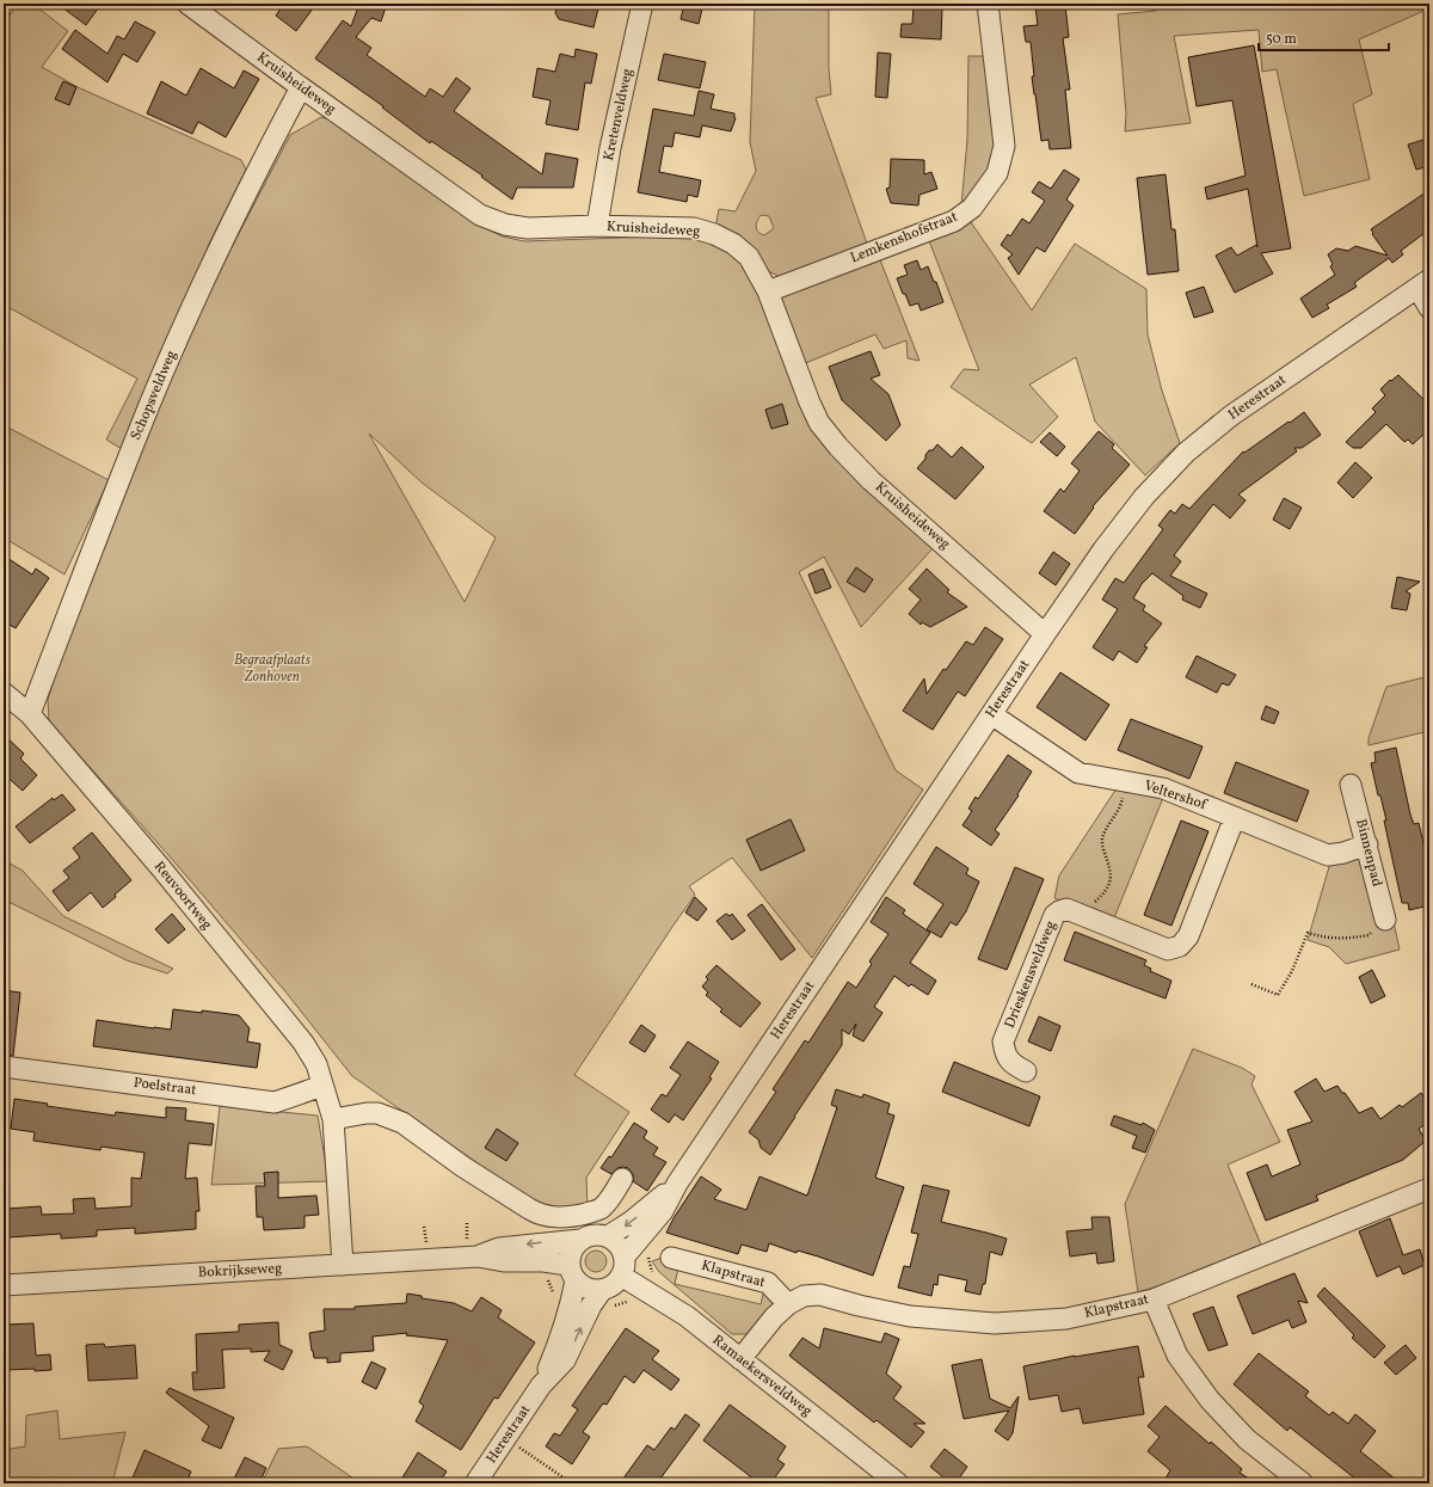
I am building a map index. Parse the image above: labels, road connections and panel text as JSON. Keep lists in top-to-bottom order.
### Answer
{
  "streets": {
    "street": [
      "Kruisheideweg",
      "Kretenveldweg",
      "Lemkenshofstraat",
      "Schopsveldweg",
      "Herestraat",
      "Veltershof",
      "Binnenpad",
      "Reuvoortweg",
      "Drieskensveldweg",
      "Poelstraat",
      "Bokrijkseweg",
      "Klapstraat",
      "Ramaekersveldweg"
    ]
  },
  "crossings": [
    ["Kruisheideweg", "Kretenveldweg"],
    ["Kruisheideweg", "Lemkenshofstraat"],
    ["Kruisheideweg", "Schopsveldweg"],
    ["Kruisheideweg", "Herestraat"],
    ["Schopsveldweg", "Reuvoortweg"],
    ["Herestraat", "Veltershof"],
    ["Herestraat", "Bokrijkseweg"],
    ["Herestraat", "Ramaekersveldweg"],
    ["Veltershof", "Binnenpad"],
    ["Veltershof", "Drieskensveldweg"],
    ["Reuvoortweg", "Poelstraat"],
    ["Reuvoortweg", "Bokrijkseweg"],
    ["Bokrijkseweg", "Ramaekersveldweg"],
    ["Klapstraat", "Ramaekersveldweg"]
  ],
  "parks": ["Begraafplaats Zonhoven"],
  "scale_bar": "50 m"
}
